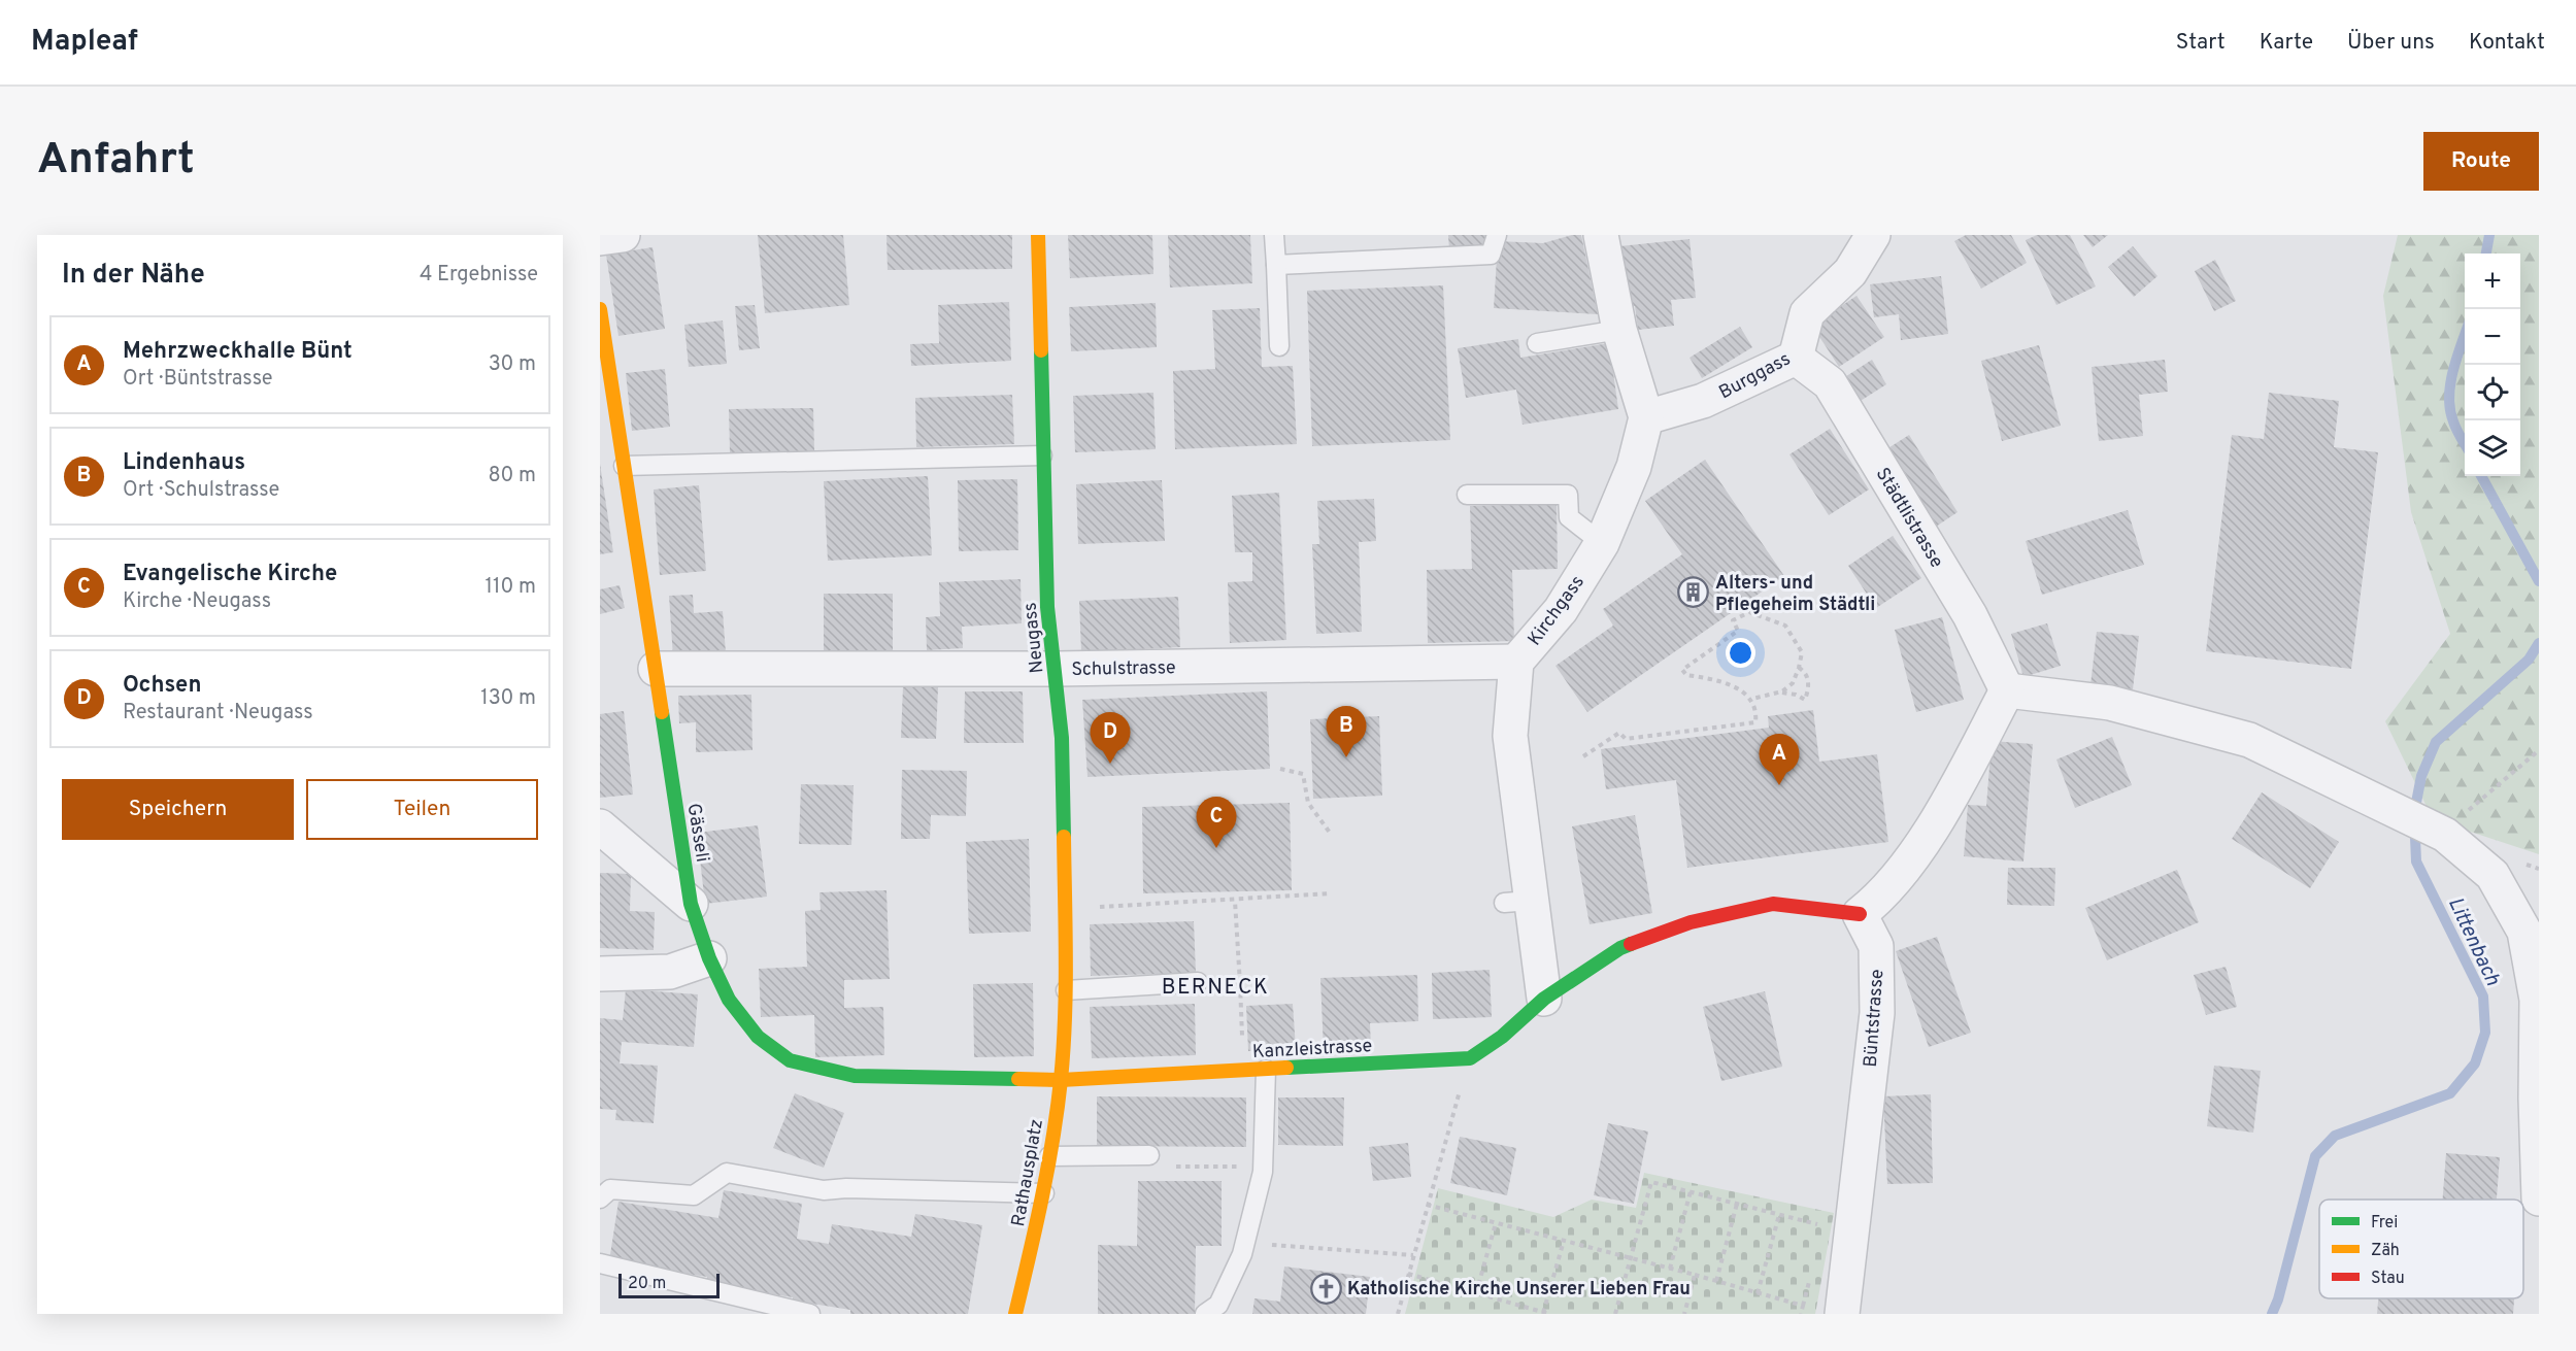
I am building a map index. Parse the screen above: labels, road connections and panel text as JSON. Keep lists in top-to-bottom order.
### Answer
{
  "streets": {
    "street": [
      "Burggass",
      "Städtlistrasse",
      "Kirchgass",
      "Neugass",
      "Schulstrasse",
      "Gässeli",
      "Büntstrasse",
      "Kanzleistrasse",
      "Rathausplatz"
    ]
  },
  "crossings": [
    ["Burggass", "Städtlistrasse"],
    ["Burggass", "Kirchgass"],
    ["Kirchgass", "Schulstrasse"],
    ["Neugass", "Schulstrasse"],
    ["Neugass", "Rathausplatz"],
    ["Schulstrasse", "Gässeli"],
    ["Gässeli", "Kanzleistrasse"],
    ["Gässeli", "Rathausplatz"],
    ["Kanzleistrasse", "Rathausplatz"]
  ],
  "districts": ["BERNECK"],
  "water": ["Littenbach"],
  "places": {
    "building": ["Alters- und Pflegeheim Städtli"],
    "church": ["Katholische Kirche Unserer Lieben Frau"]
  },
  "legend": ["Frei", "Zäh", "Stau"],
  "scale_bar": "20 m",
  "page": {
    "header": "Mapleaf",
    "nav": [
      "Start",
      "Karte",
      "Über uns",
      "Kontakt"
    ],
    "buttons": [
      "Route",
      ["Speichern", "Teilen"]
    ],
    "title": "Anfahrt",
    "heading": ["In der Nähe", "4 Ergebnisse"],
    "map_buttons": ["+", "−"],
    "list": [
      {
        "mark": "A",
        "name": "Mehrzweckhalle Bünt",
        "note": "Ort · Büntstrasse",
        "value": "30 m"
      },
      {
        "mark": "B",
        "name": "Lindenhaus",
        "note": "Ort · Schulstrasse",
        "value": "80 m"
      },
      {
        "mark": "C",
        "name": "Evangelische Kirche",
        "note": "Kirche · Neugass",
        "value": "110 m"
      },
      {
        "mark": "D",
        "name": "Ochsen",
        "note": "Restaurant · Neugass",
        "value": "130 m"
      }
    ],
    "pins": [
      "B",
      "D",
      "A",
      "C"
    ],
    "scale": "20 m"
  }
}
